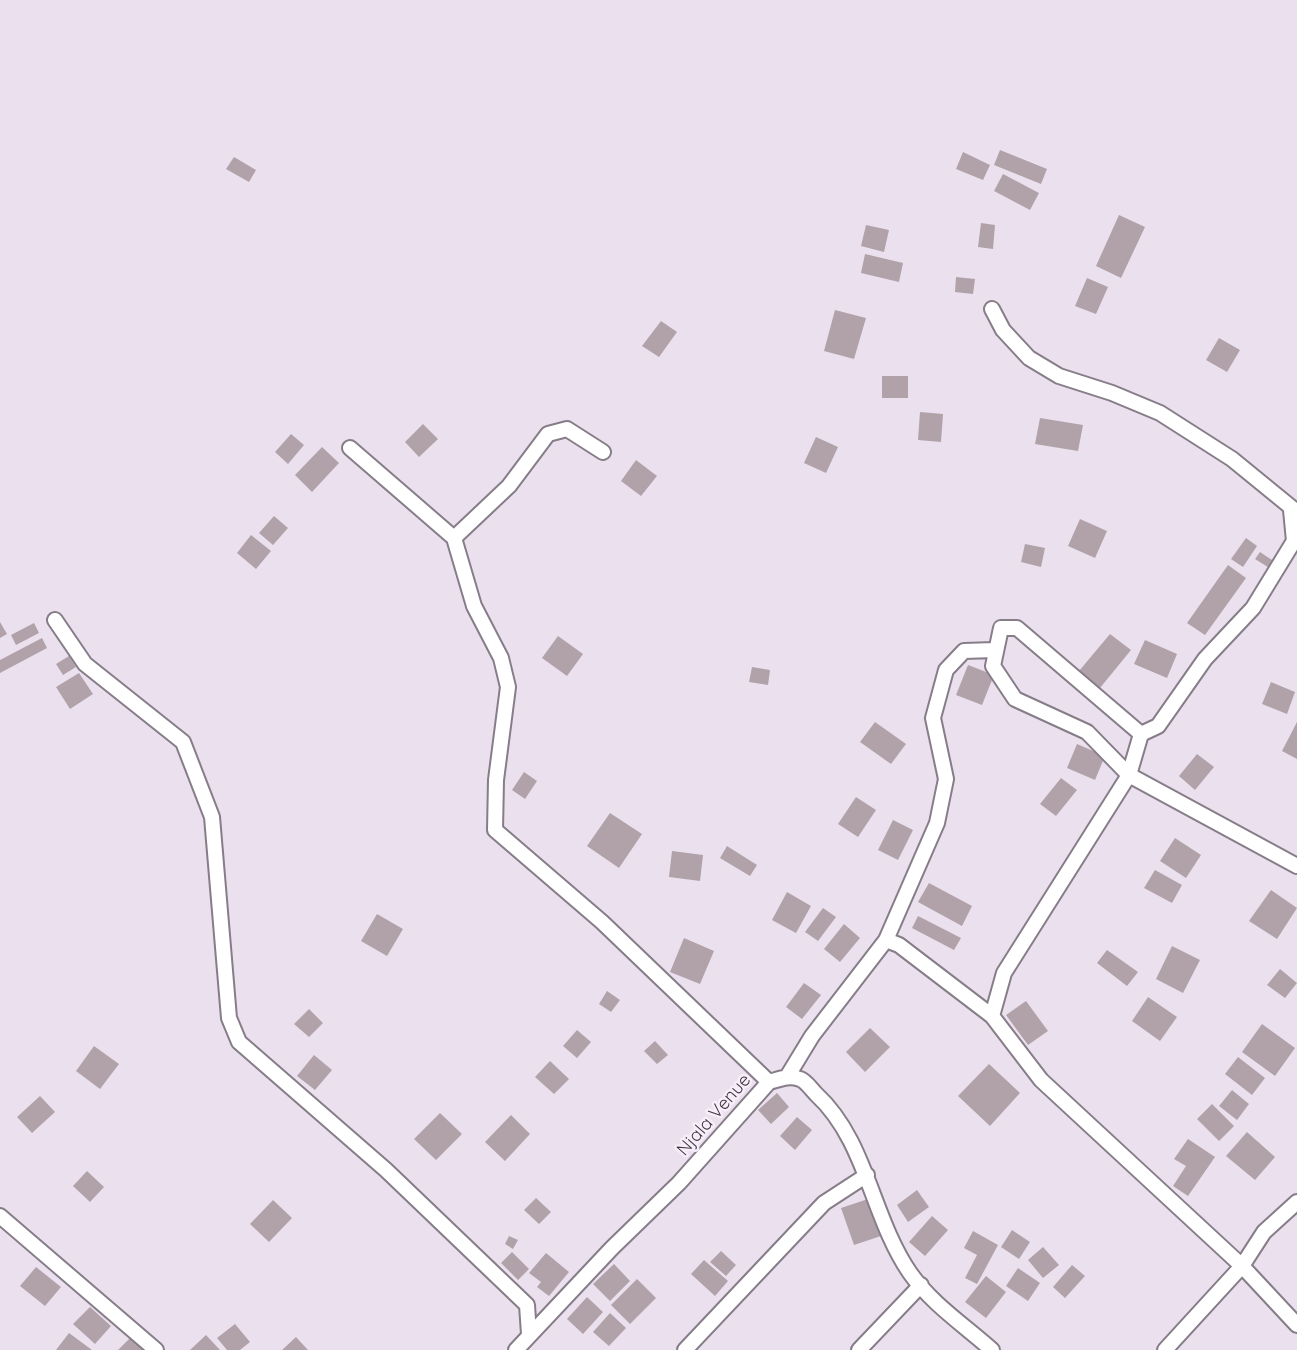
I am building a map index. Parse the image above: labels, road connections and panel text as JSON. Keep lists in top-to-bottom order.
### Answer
{
  "streets": {
    "street": ["Njala Venue"]
  }
}
